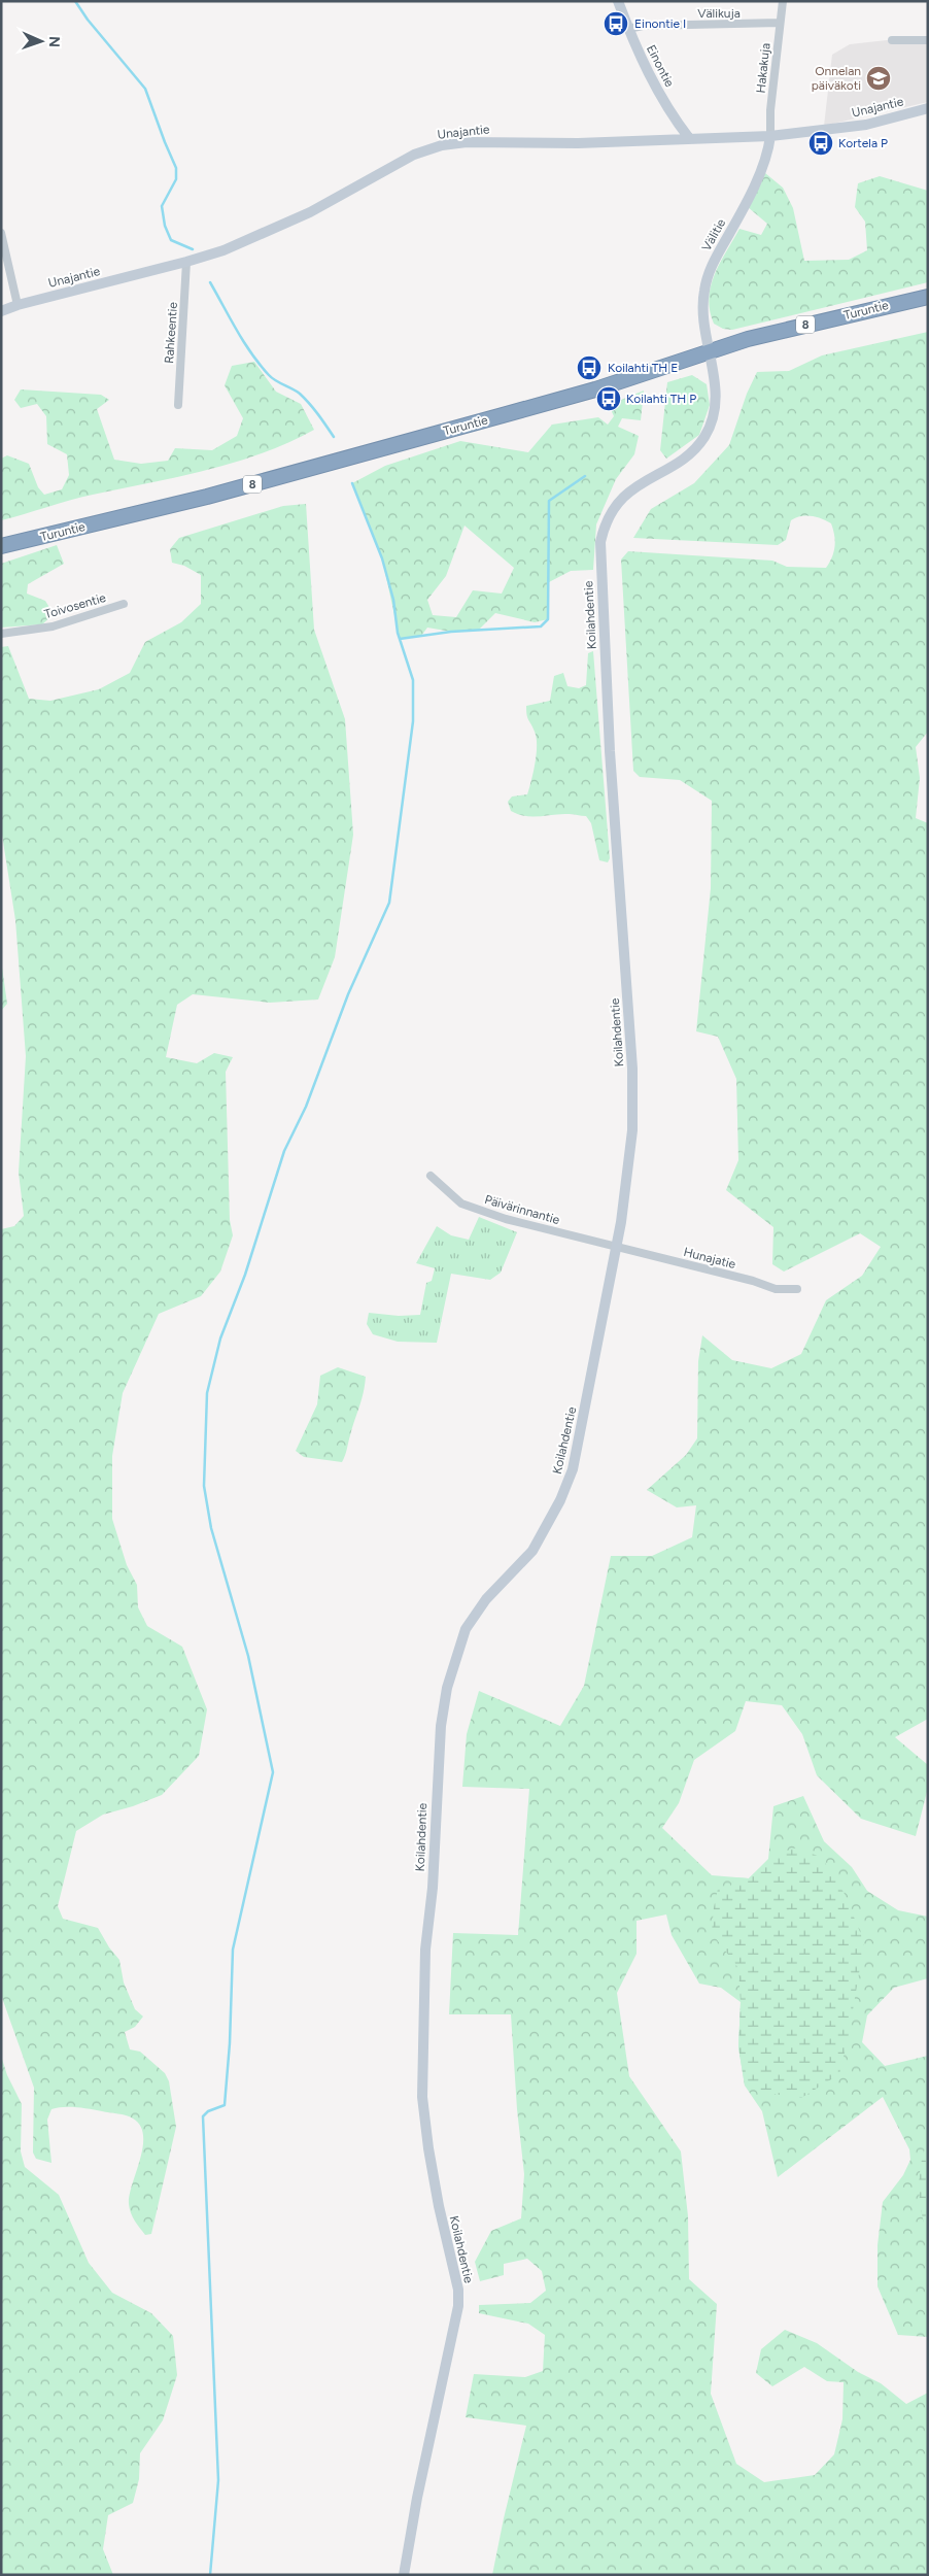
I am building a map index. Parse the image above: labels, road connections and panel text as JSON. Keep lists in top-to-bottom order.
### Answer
{
  "streets": {
    "highway": ["Turuntie", "8"],
    "street": [
      "Välikuja",
      "Einontie",
      "Hakakuja",
      "Unajantie",
      "Välitie",
      "Rahkeentie",
      "Toivosentie",
      "Koilahdentie",
      "Päivärinnantie",
      "Hunajatie"
    ]
  },
  "crossings": [
    ["Välikuja", "Einontie"],
    ["Välikuja", "Hakakuja"],
    ["Einontie", "Unajantie"],
    ["Hakakuja", "Unajantie"],
    ["Hakakuja", "Välitie"],
    ["Unajantie", "Välitie"],
    ["Unajantie", "Rahkeentie"],
    ["Välitie", "Turuntie"],
    ["Välitie", "Koilahdentie"],
    ["Turuntie", "Koilahdentie"],
    ["Koilahdentie", "Päivärinnantie"],
    ["Koilahdentie", "Hunajatie"],
    ["Päivärinnantie", "Hunajatie"]
  ],
  "places": {
    "bus stop": [
      "Einontie I",
      "Kortela P",
      "Koilahti TH E",
      "Koilahti TH P"
    ],
    "school or university": ["Onnelan päiväkoti"]
  },
  "north": "right"
}
